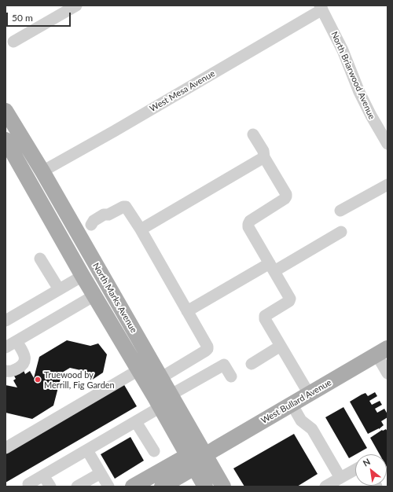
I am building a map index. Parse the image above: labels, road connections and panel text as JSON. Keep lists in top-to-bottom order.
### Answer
{
  "streets": {
    "main road": ["North Marks Avenue", "West Bullard Avenue"],
    "street": ["North Briarwood Avenue", "West Mesa Avenue"]
  },
  "crossings": [
    ["North Briarwood Avenue", "West Mesa Avenue"],
    ["West Mesa Avenue", "North Marks Avenue"],
    ["North Marks Avenue", "West Bullard Avenue"]
  ],
  "places": ["Truewood by Merrill, Fig Garden"],
  "scale_bar": "50 m",
  "north": "top left"
}
